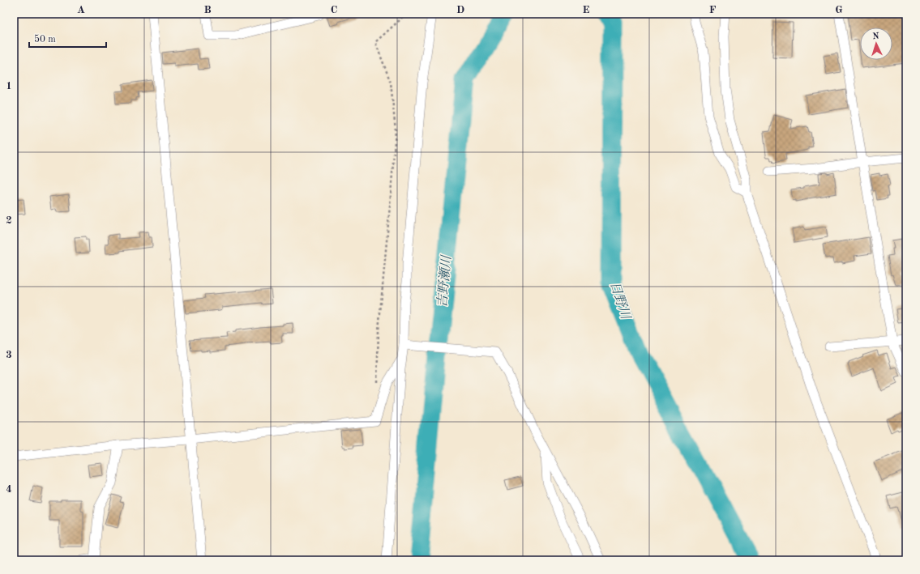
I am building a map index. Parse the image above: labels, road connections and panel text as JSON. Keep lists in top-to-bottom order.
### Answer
{
  "water": ["吉野瀬川", "日野川"],
  "scale_bar": "50 m",
  "north": "top",
  "grid": {
    "columns": [
      "A",
      "B",
      "C",
      "D",
      "E",
      "F",
      "G"
    ],
    "rows": [
      "1",
      "2",
      "3",
      "4"
    ]
  }
}
